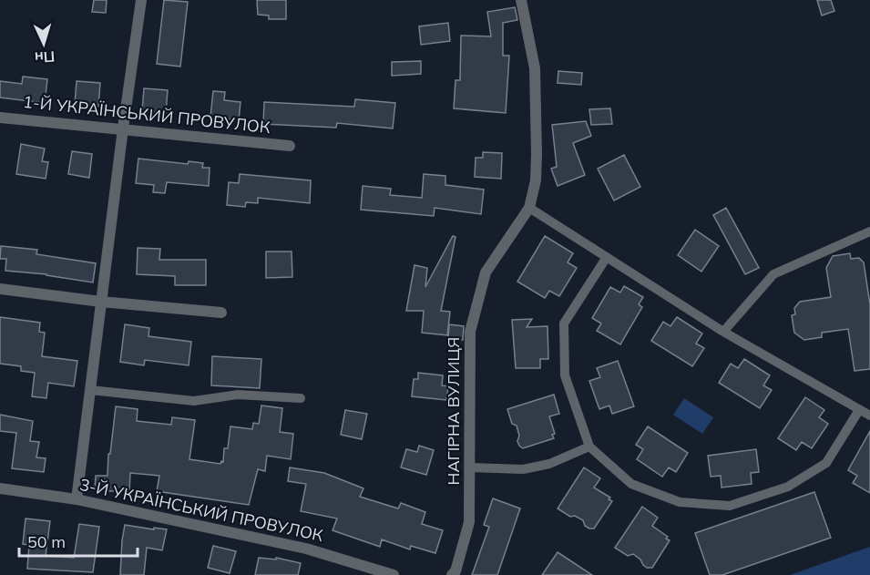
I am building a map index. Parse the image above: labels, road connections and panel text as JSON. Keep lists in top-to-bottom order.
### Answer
{
  "streets": {
    "street": ["1-Й УКРАЇНСЬКИЙ ПРОВУЛОК", "НАГІРНА ВУЛИЦЯ", "3-Й УКРАЇНСЬКИЙ ПРОВУЛОК"]
  },
  "scale_bar": "50 m",
  "north": "bottom"
}
